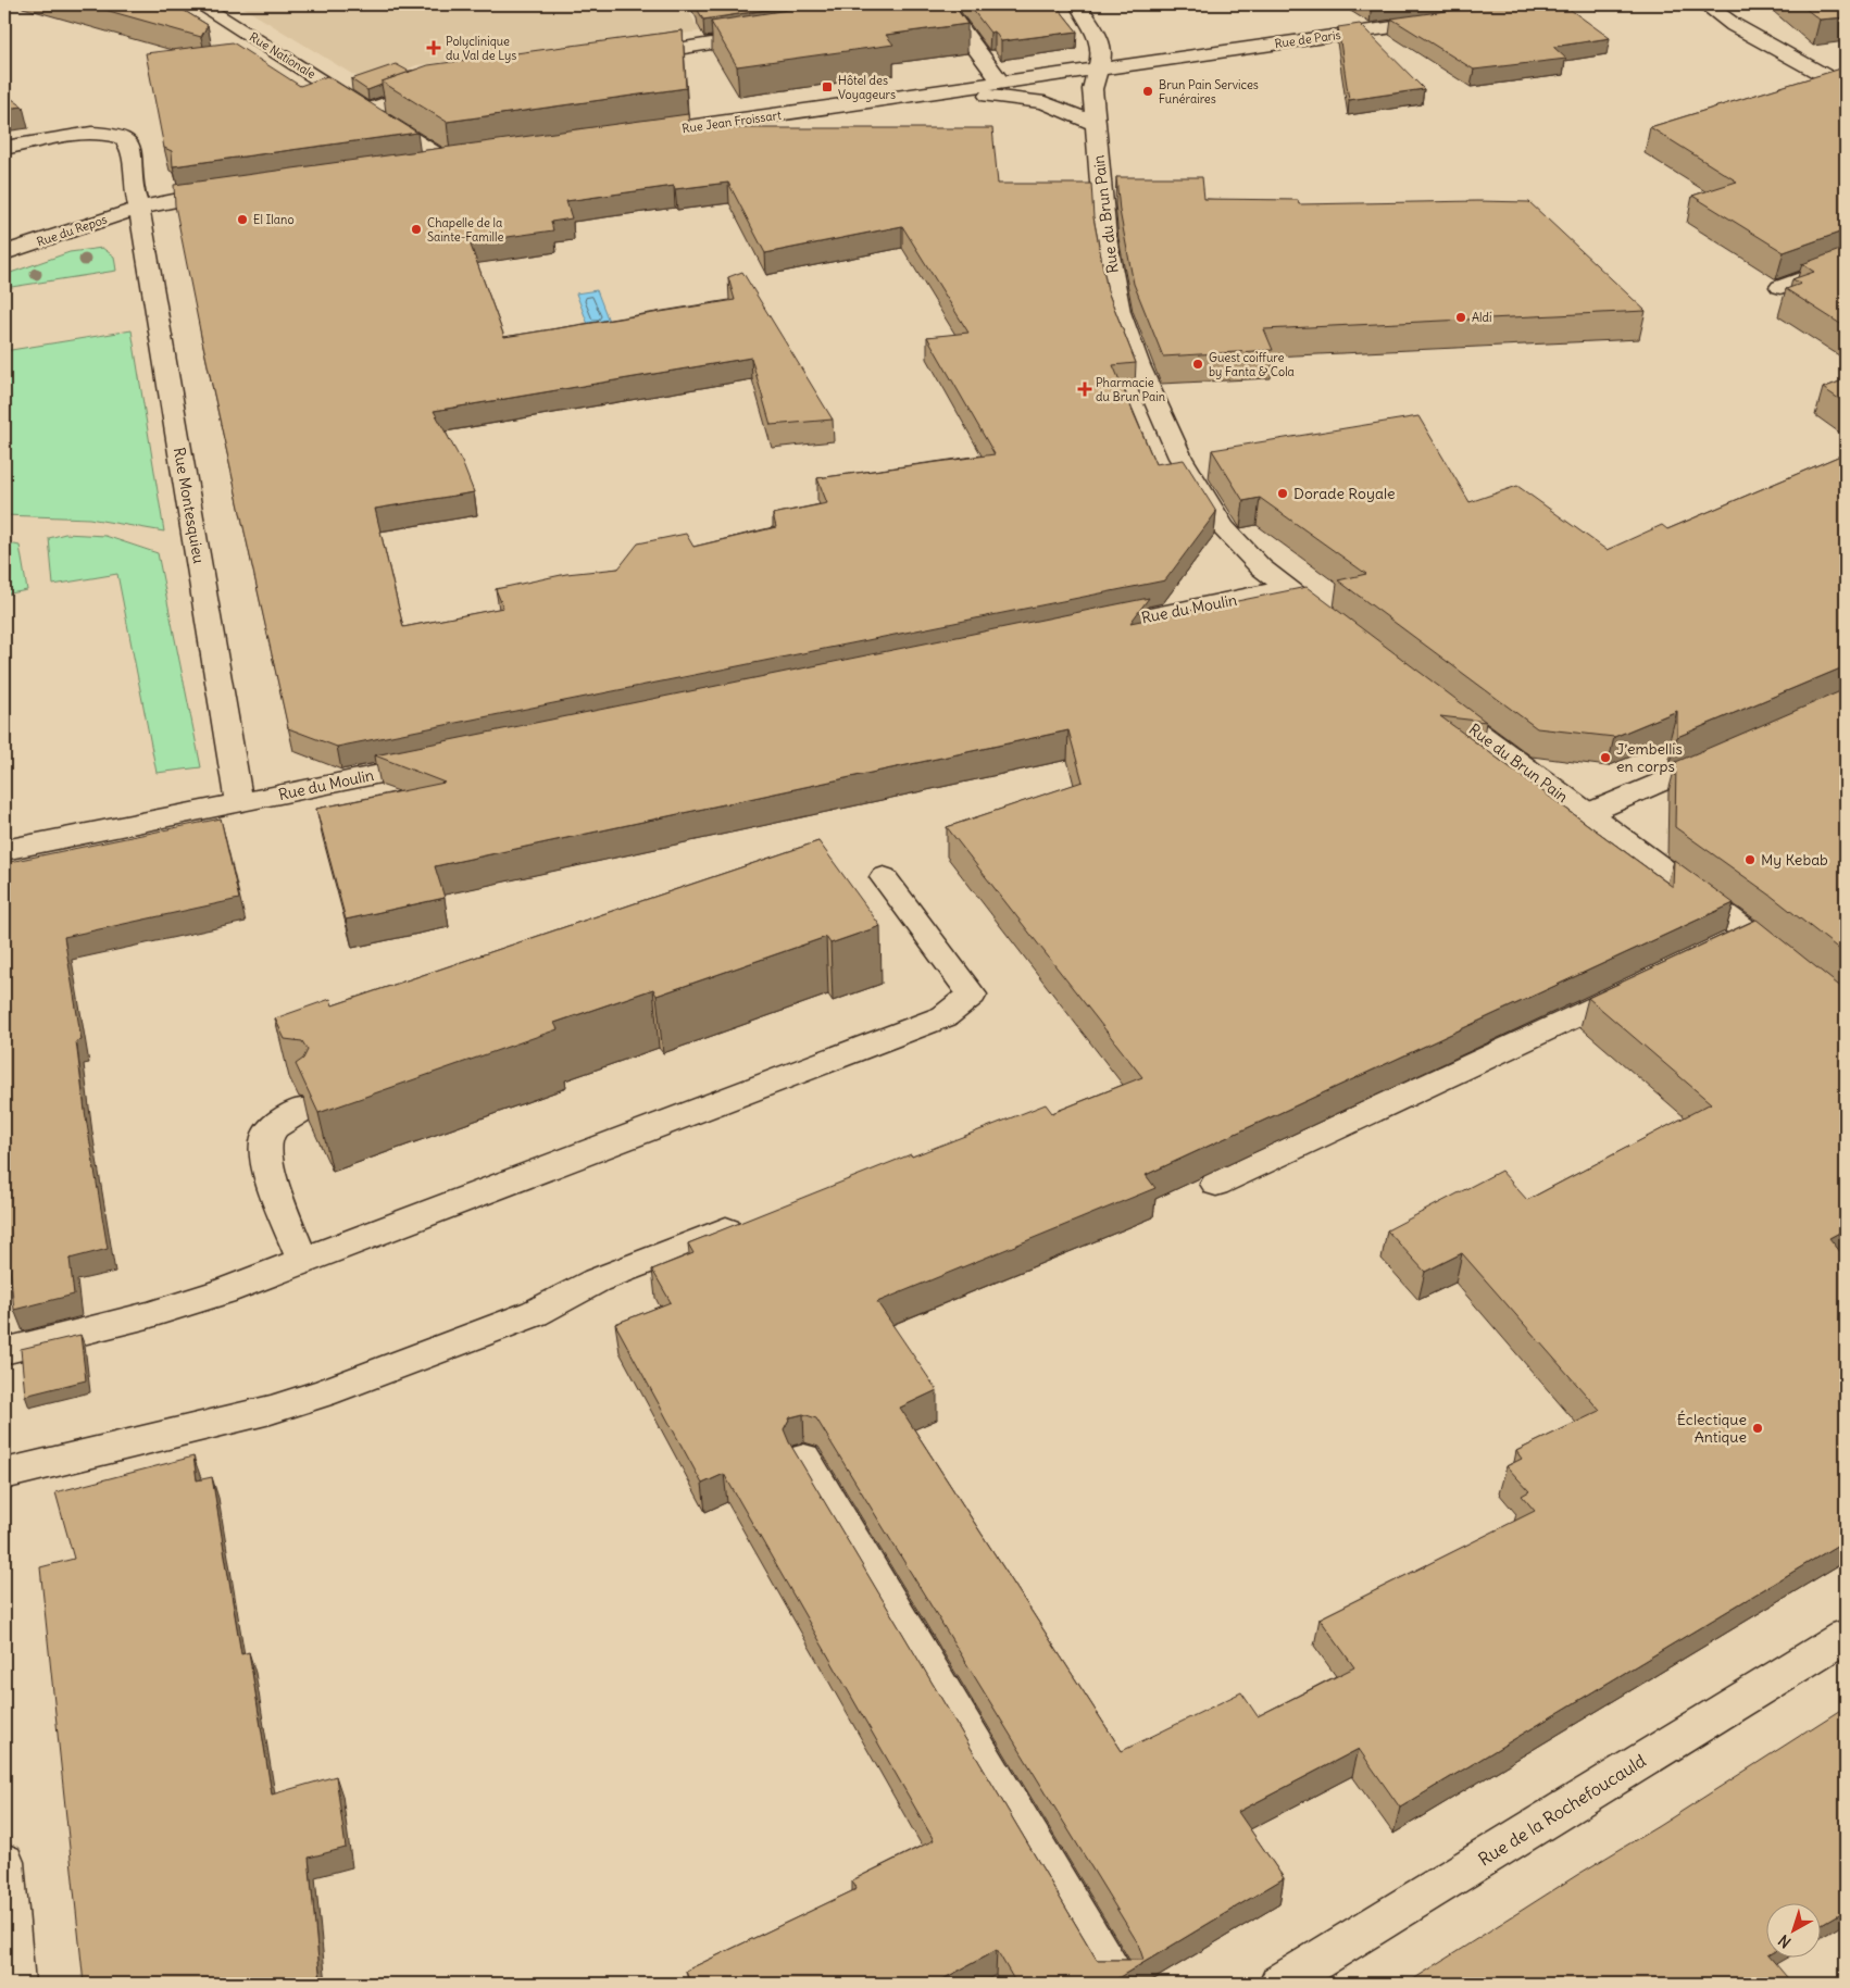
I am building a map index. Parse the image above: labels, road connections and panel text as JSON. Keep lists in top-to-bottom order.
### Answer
{
  "streets": {
    "main road": [
      "Rue de Paris",
      "Rue Nationale",
      "Rue Jean Froissart",
      "Rue du Brun Pain",
      "Rue du Repos",
      "Rue Montesquieu",
      "Rue du Moulin",
      "Rue de la Rochefoucauld"
    ]
  },
  "crossings": [
    ["Rue de Paris", "Rue Jean Froissart"],
    ["Rue de Paris", "Rue du Brun Pain"],
    ["Rue Jean Froissart", "Rue du Brun Pain"],
    ["Rue du Brun Pain", "Rue du Moulin"],
    ["Rue du Repos", "Rue Montesquieu"],
    ["Rue Montesquieu", "Rue du Moulin"]
  ],
  "places": {
    "health": ["Polyclinique du Val de Lys", "Pharmacie du Brun Pain"],
    "transit": ["Hôtel des Voyageurs"],
    "other": [
      "Brun Pain Services Funéraires",
      "El Ilano",
      "Chapelle de la Sainte-Famille",
      "Aldi",
      "Guest coiffure by Fanta & Cola",
      "Dorade Royale",
      "J’embellis en corps",
      "My Kebab",
      "Éclectique Antique"
    ]
  },
  "north": "bottom left"
}
